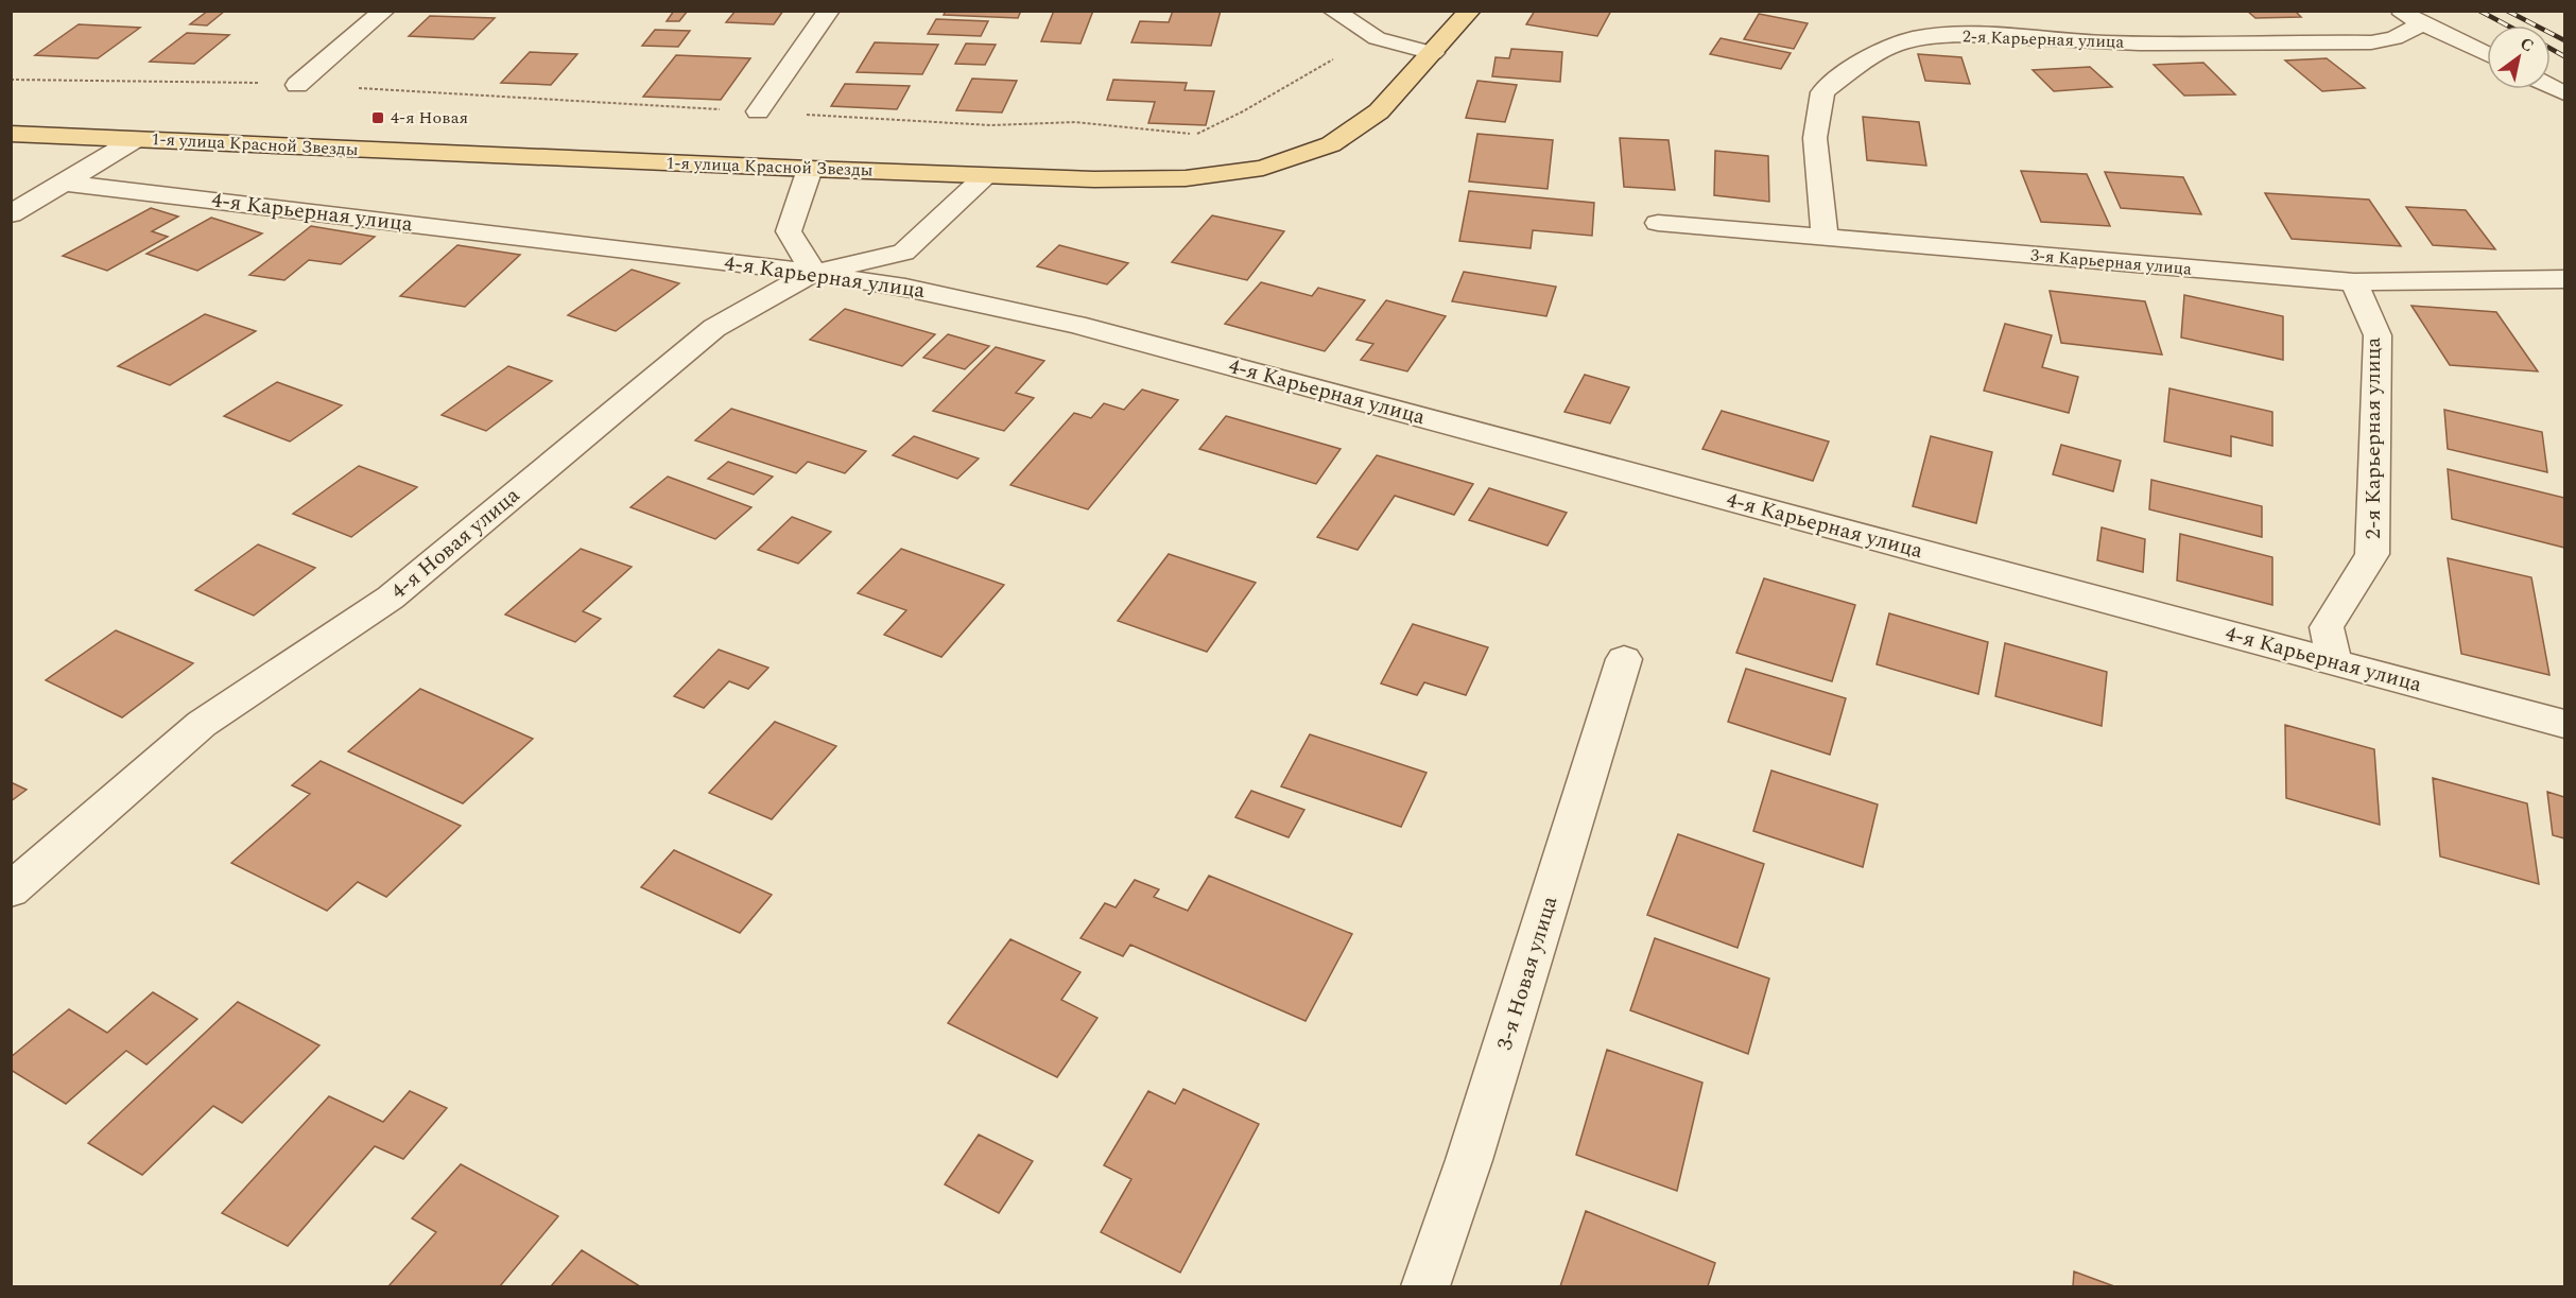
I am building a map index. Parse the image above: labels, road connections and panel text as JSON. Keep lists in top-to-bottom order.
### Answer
{
  "streets": {
    "main road": ["1-я улица Красной Звезды"],
    "street": [
      "2-я Карьерная улица",
      "4-я Карьерная улица",
      "3-я Карьерная улица",
      "4-я Новая улица",
      "3-я Новая улица"
    ]
  },
  "crossings": [
    ["2-я Карьерная улица", "4-я Карьерная улица"],
    ["2-я Карьерная улица", "3-я Карьерная улица"],
    ["4-я Карьерная улица", "4-я Новая улица"]
  ],
  "places": {
    "transit": ["4-я Новая"]
  },
  "north": "top right"
}
